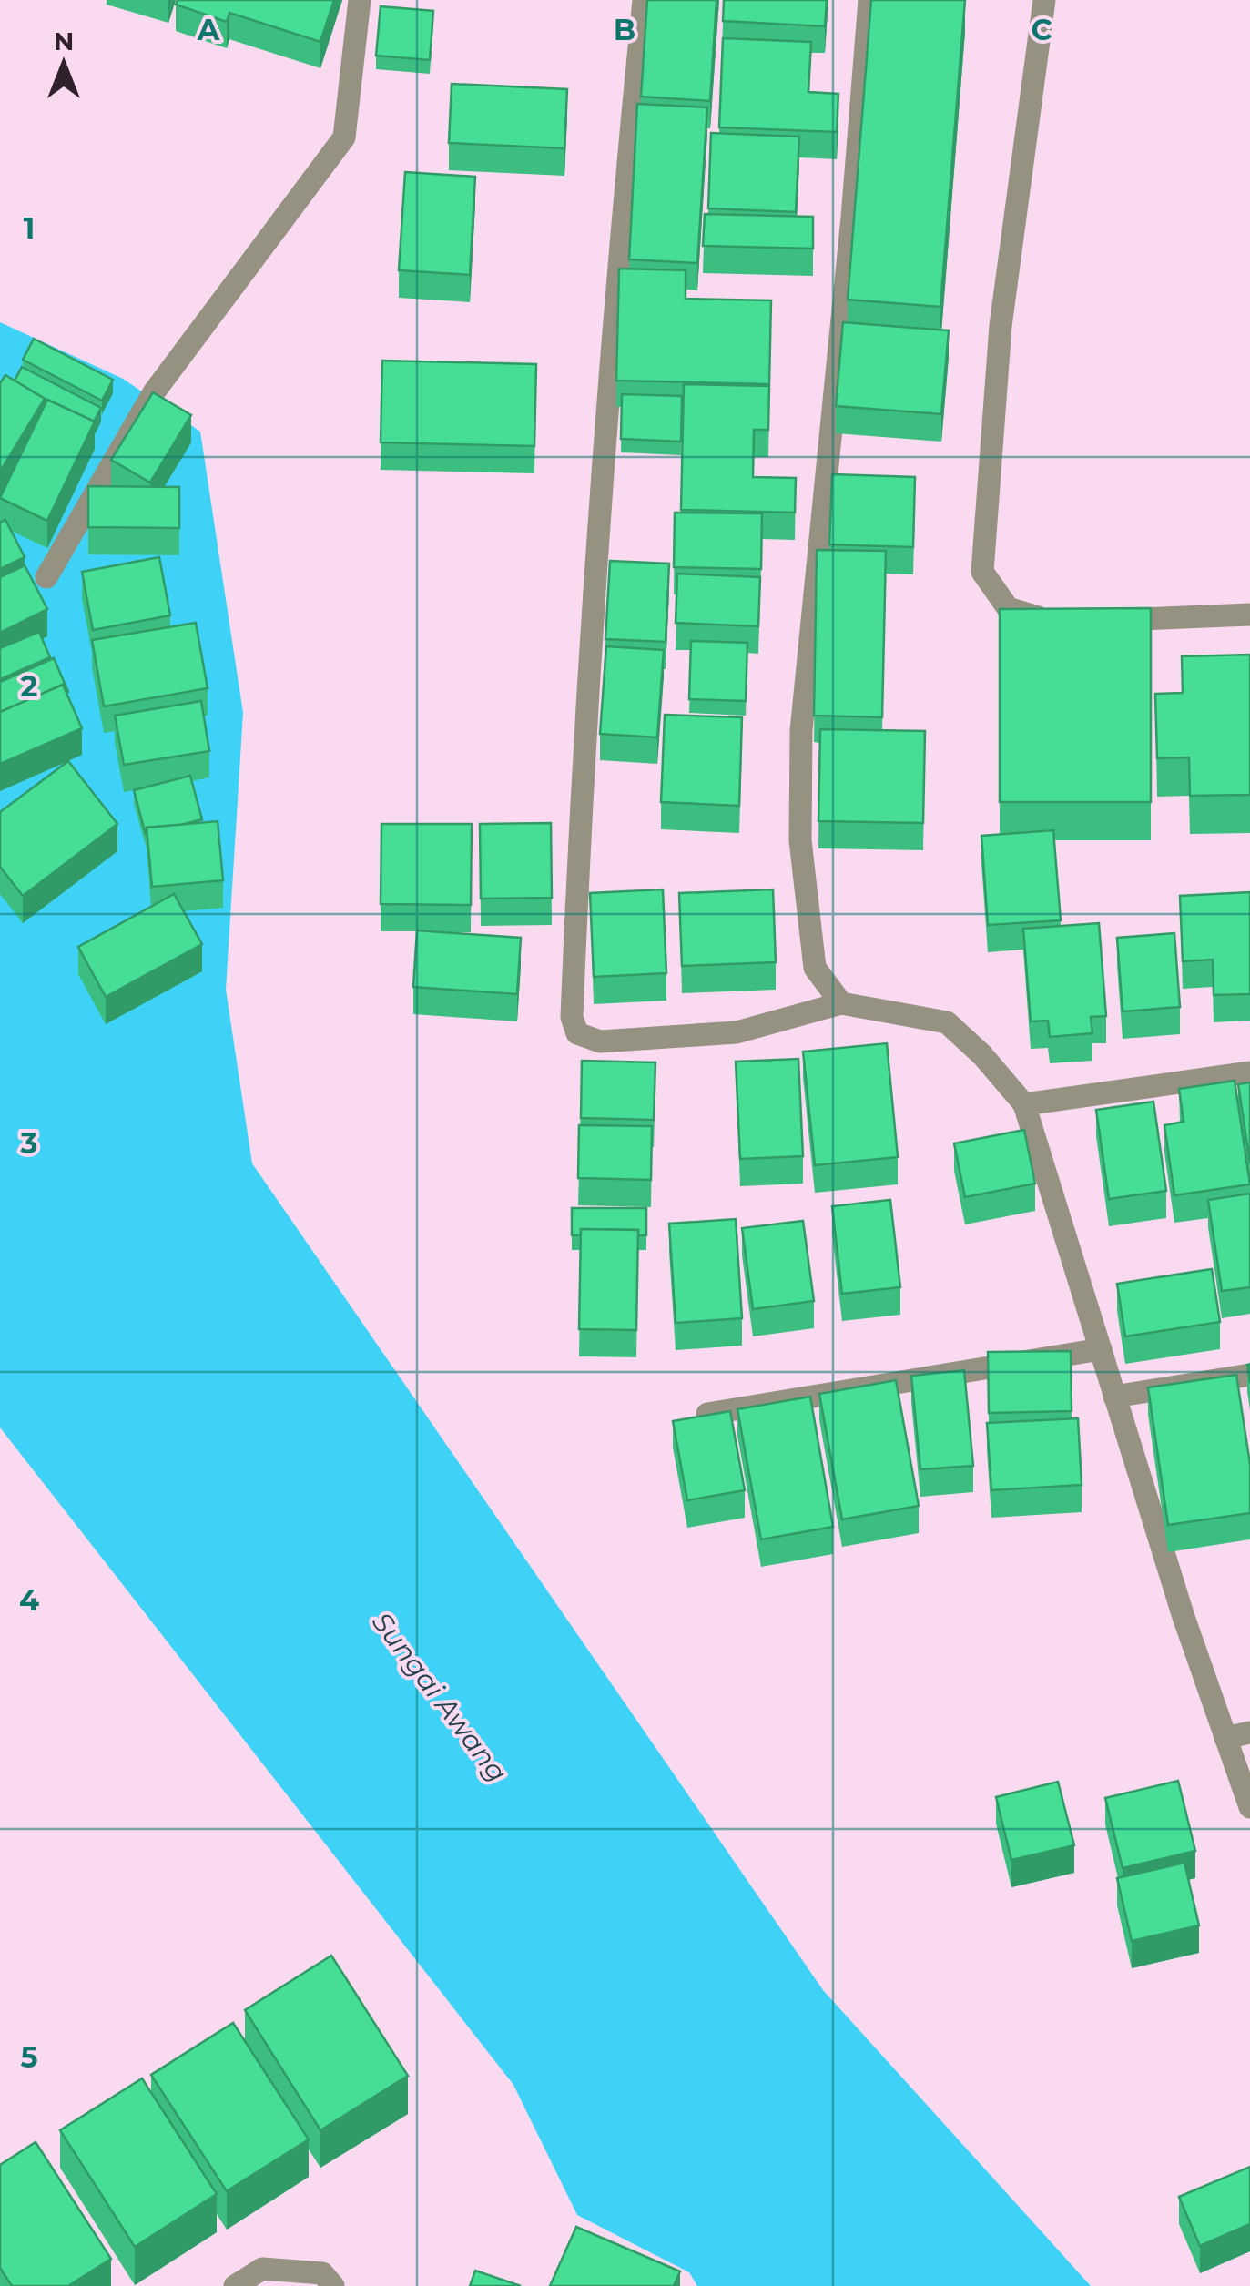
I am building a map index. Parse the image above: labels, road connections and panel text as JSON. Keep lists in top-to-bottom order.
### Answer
{
  "water": ["Sungai Awang"],
  "north": "top",
  "grid": {
    "columns": ["A", "B", "C"],
    "rows": [
      "1",
      "2",
      "3",
      "4",
      "5"
    ]
  }
}
